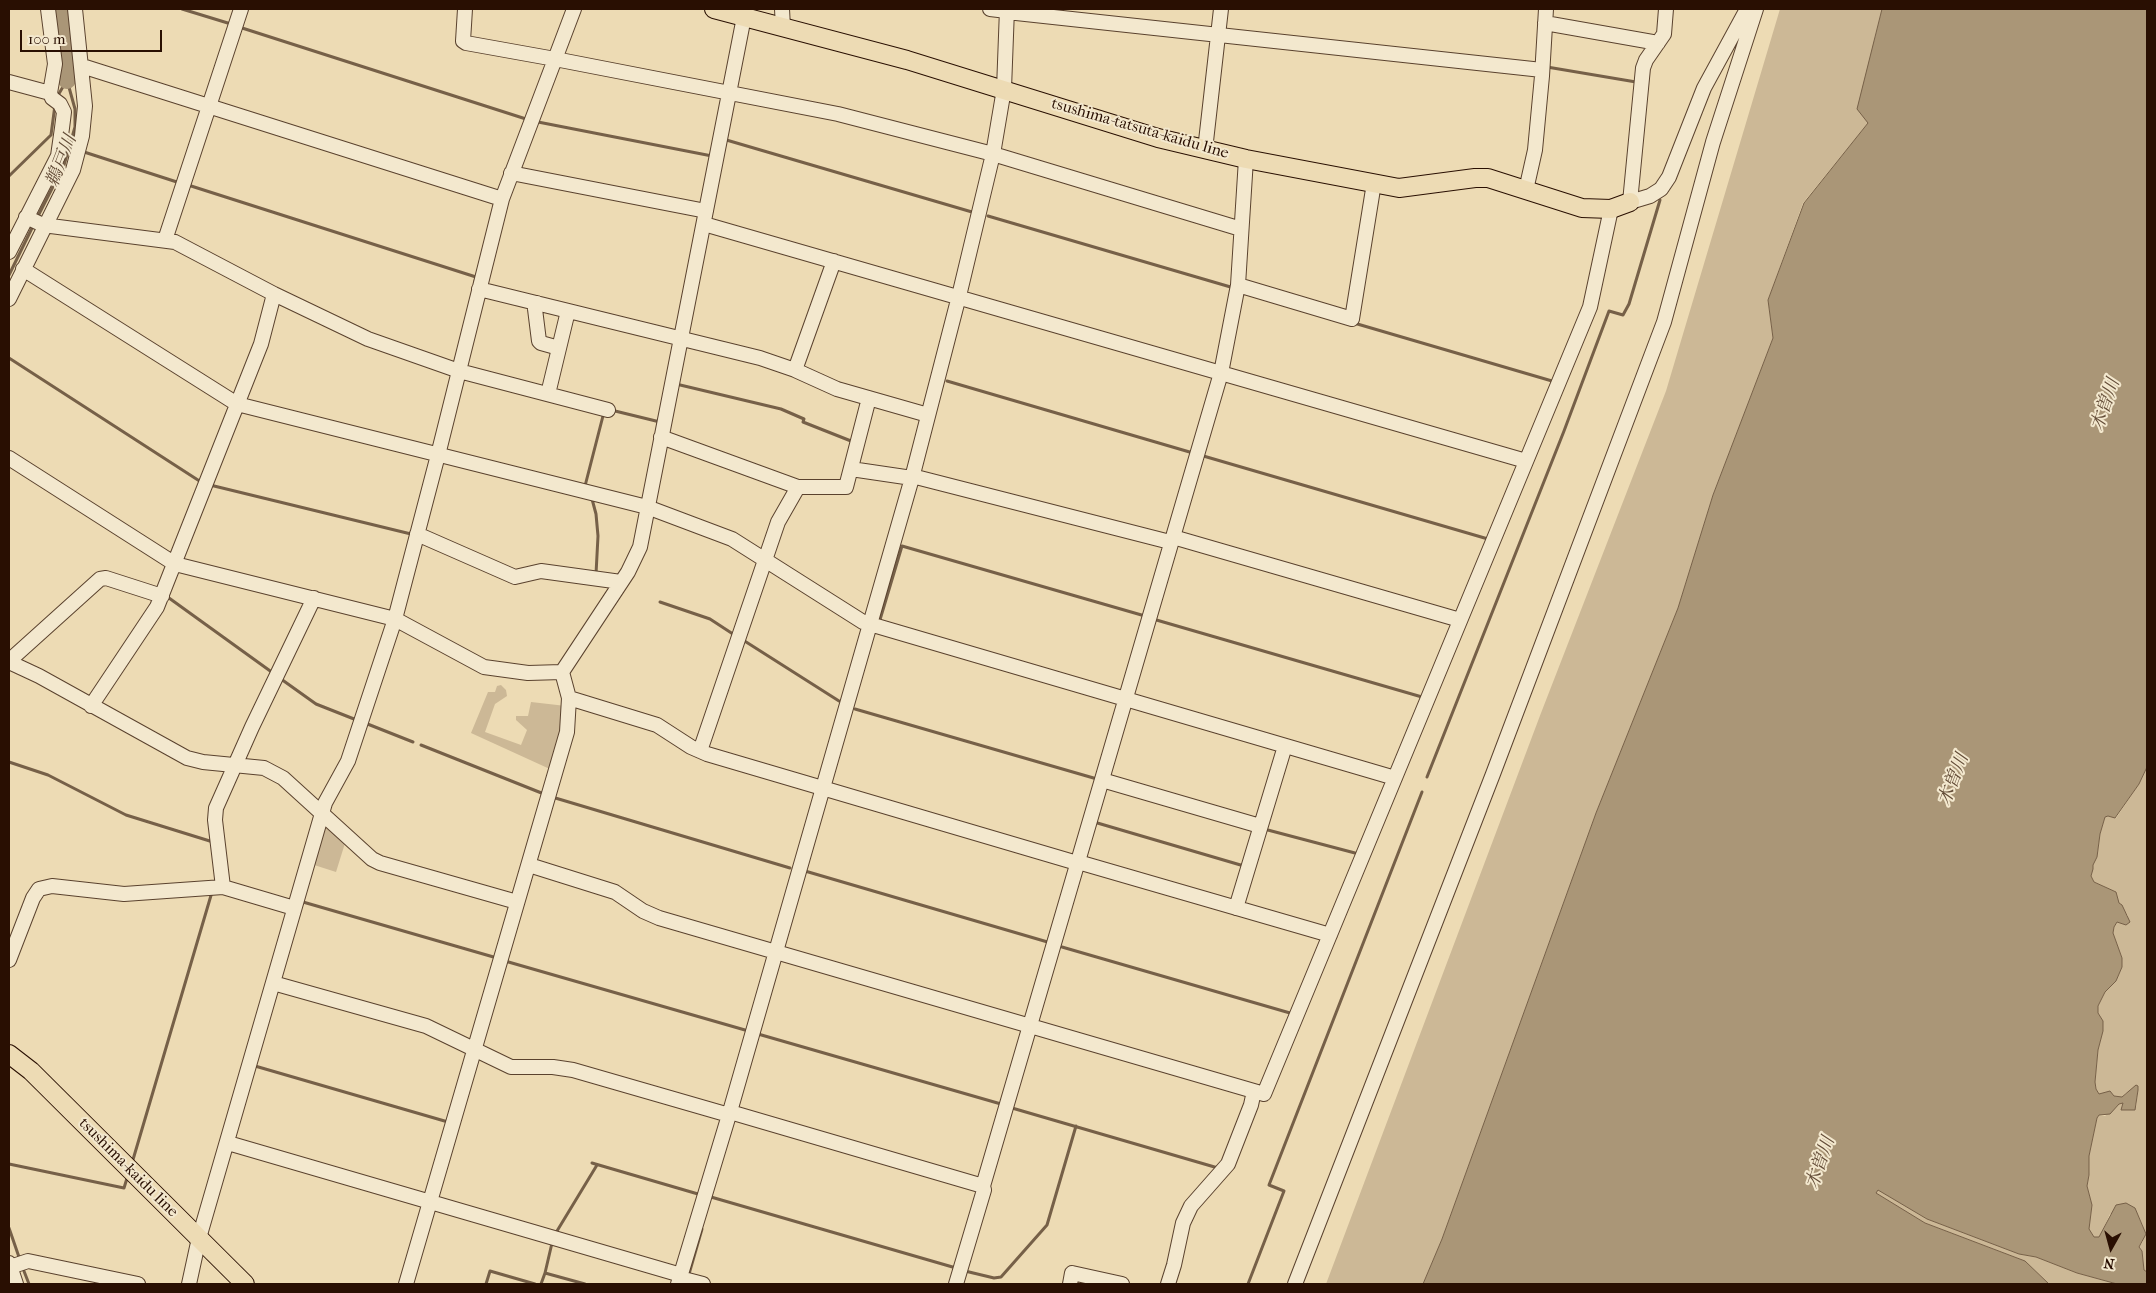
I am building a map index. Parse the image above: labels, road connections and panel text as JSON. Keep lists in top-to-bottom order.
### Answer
{
  "streets": {
    "main road": ["tsushima-tatsuta-kaidu line", "tsushima-kaidu line"]
  },
  "water": ["鵜戸川", "木曽川"],
  "scale_bar": "100 m",
  "north": "bottom"
}
